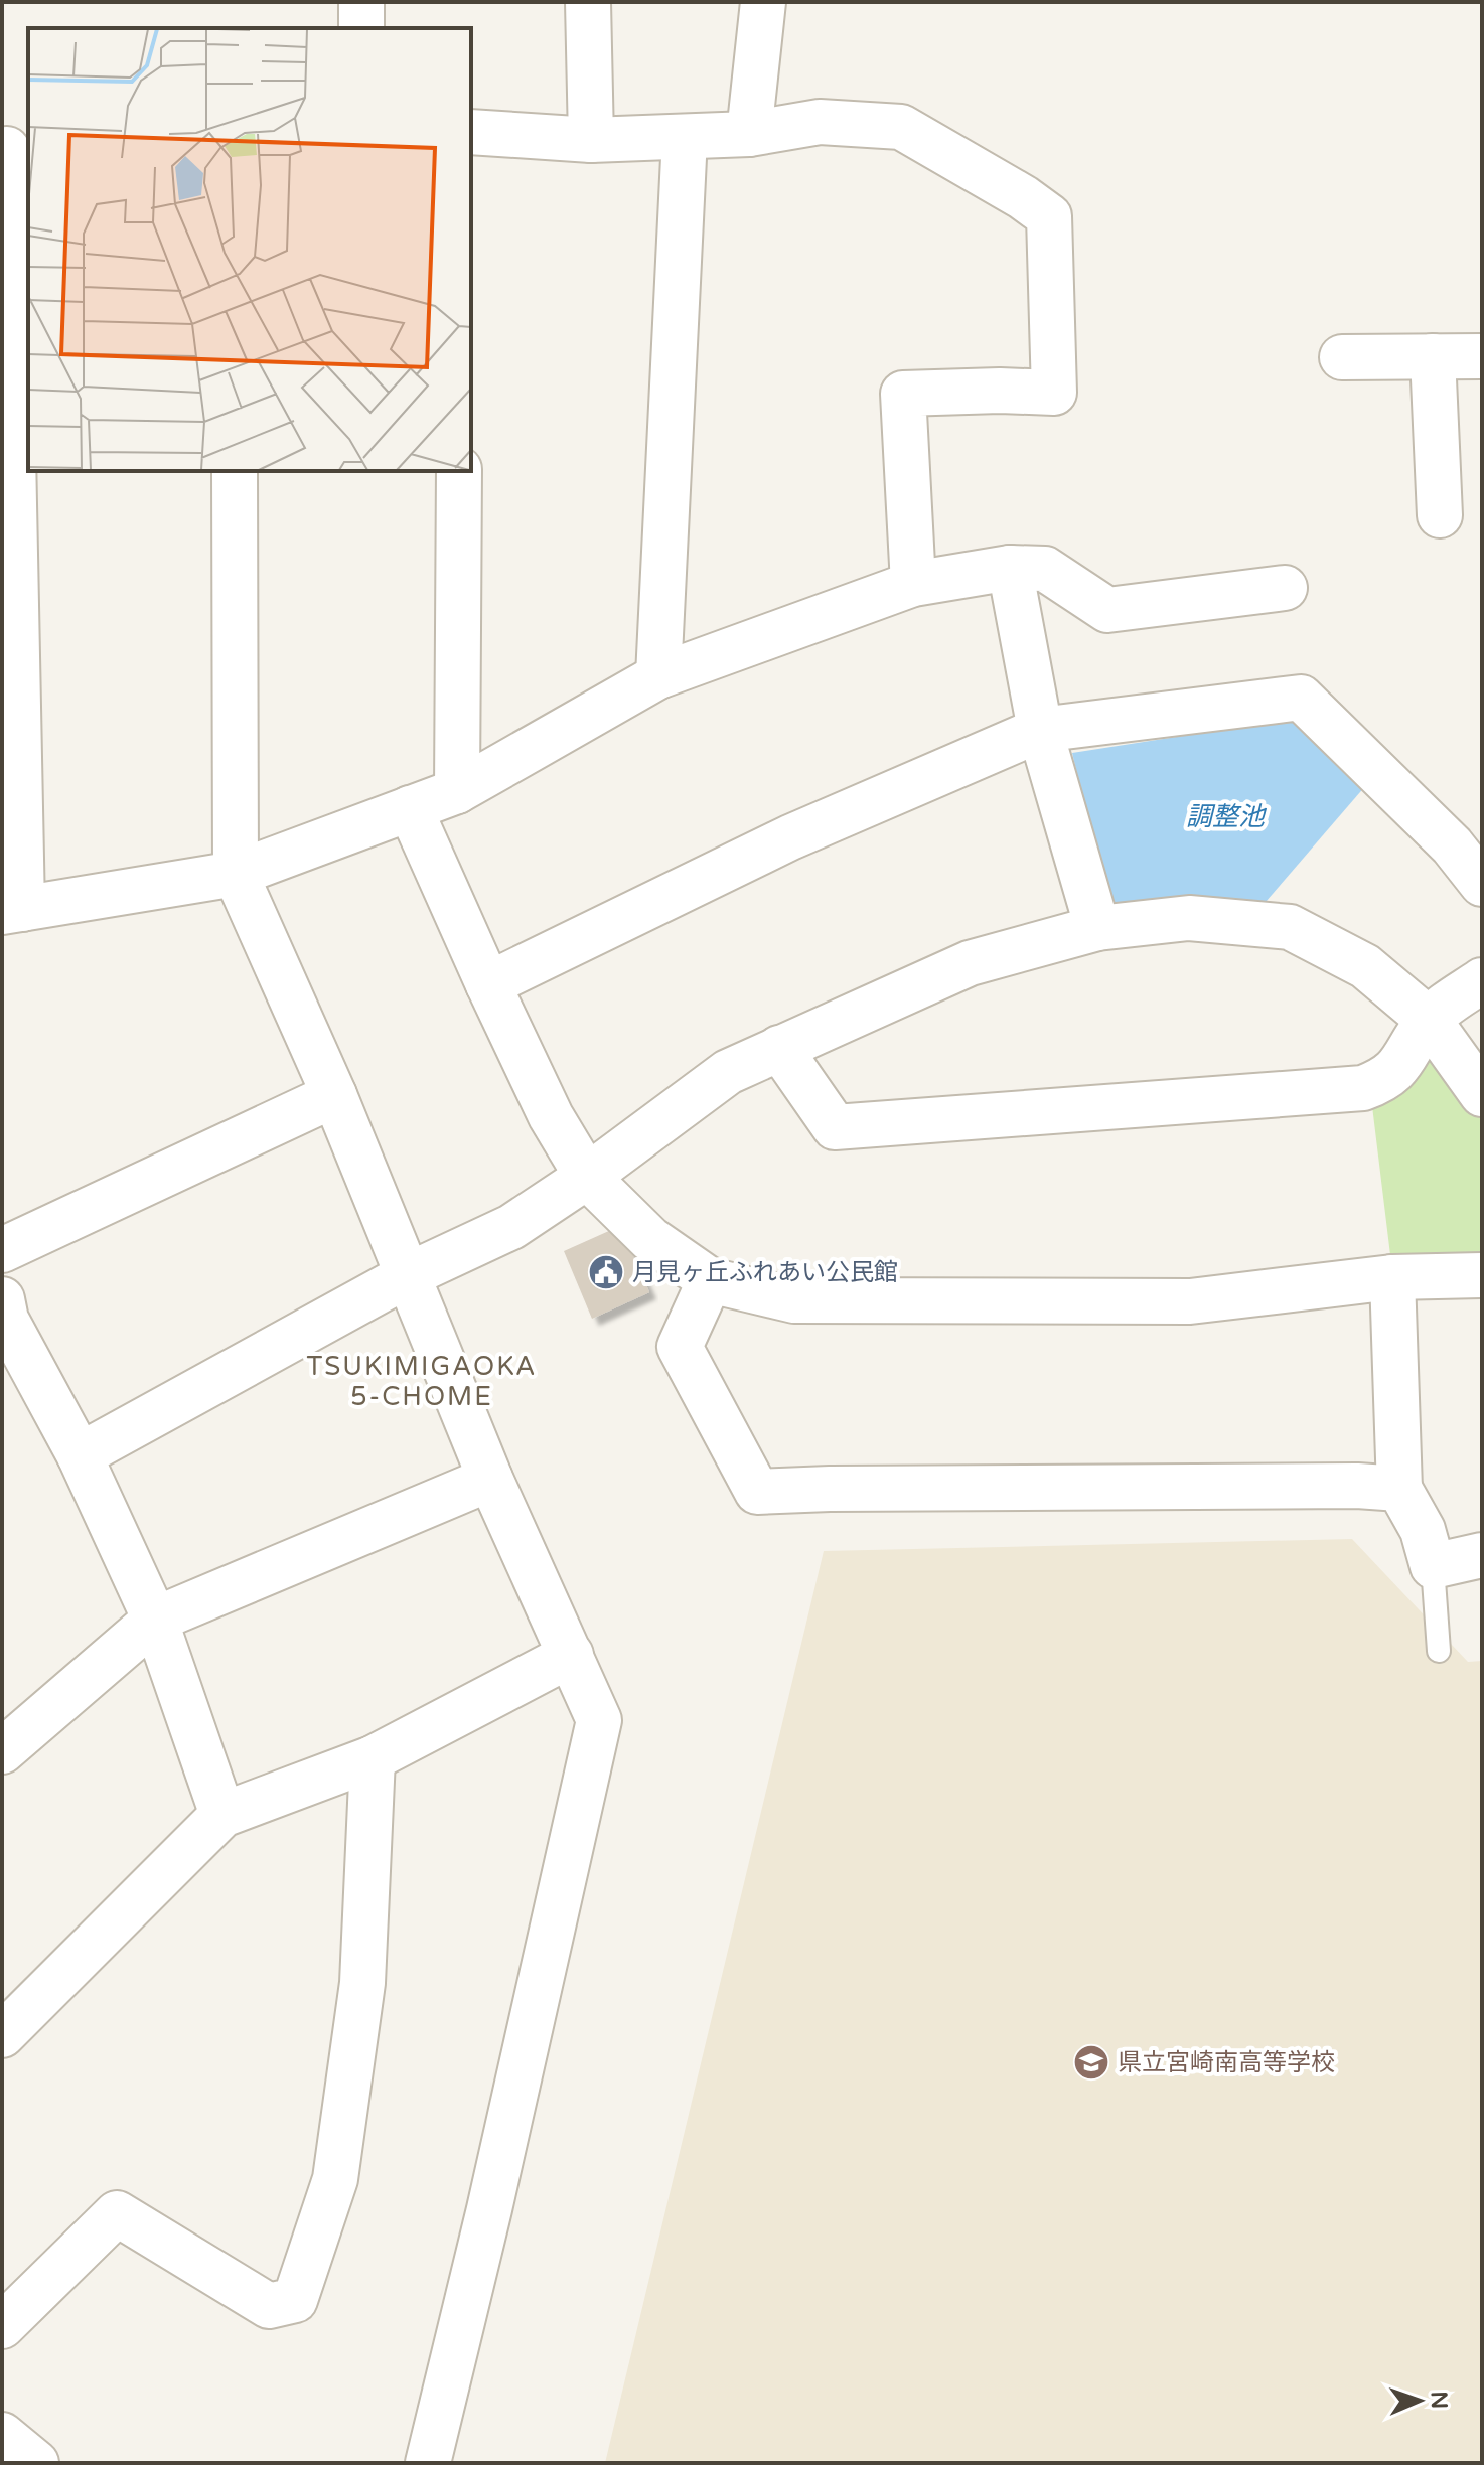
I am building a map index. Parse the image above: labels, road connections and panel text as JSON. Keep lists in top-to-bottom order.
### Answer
{
  "districts": ["TSUKIMIGAOKA 5-CHOME"],
  "water": ["調整池"],
  "places": {
    "public building": ["月見ヶ丘ふれあい公民館"],
    "school or university": ["県立宮崎南高等学校"]
  },
  "north": "right"
}
